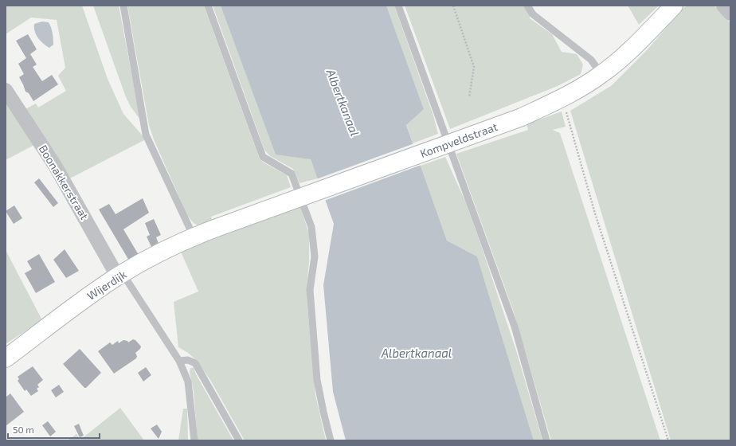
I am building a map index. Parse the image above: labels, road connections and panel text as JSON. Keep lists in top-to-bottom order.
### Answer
{
  "streets": {
    "street": ["Kompveldstraat", "Boonakkerstraat", "Wijerdijk"]
  },
  "crossings": [
    ["Kompveldstraat", "Wijerdijk"],
    ["Boonakkerstraat", "Wijerdijk"]
  ],
  "water": ["Albertkanaal"],
  "scale_bar": "50 m"
}
